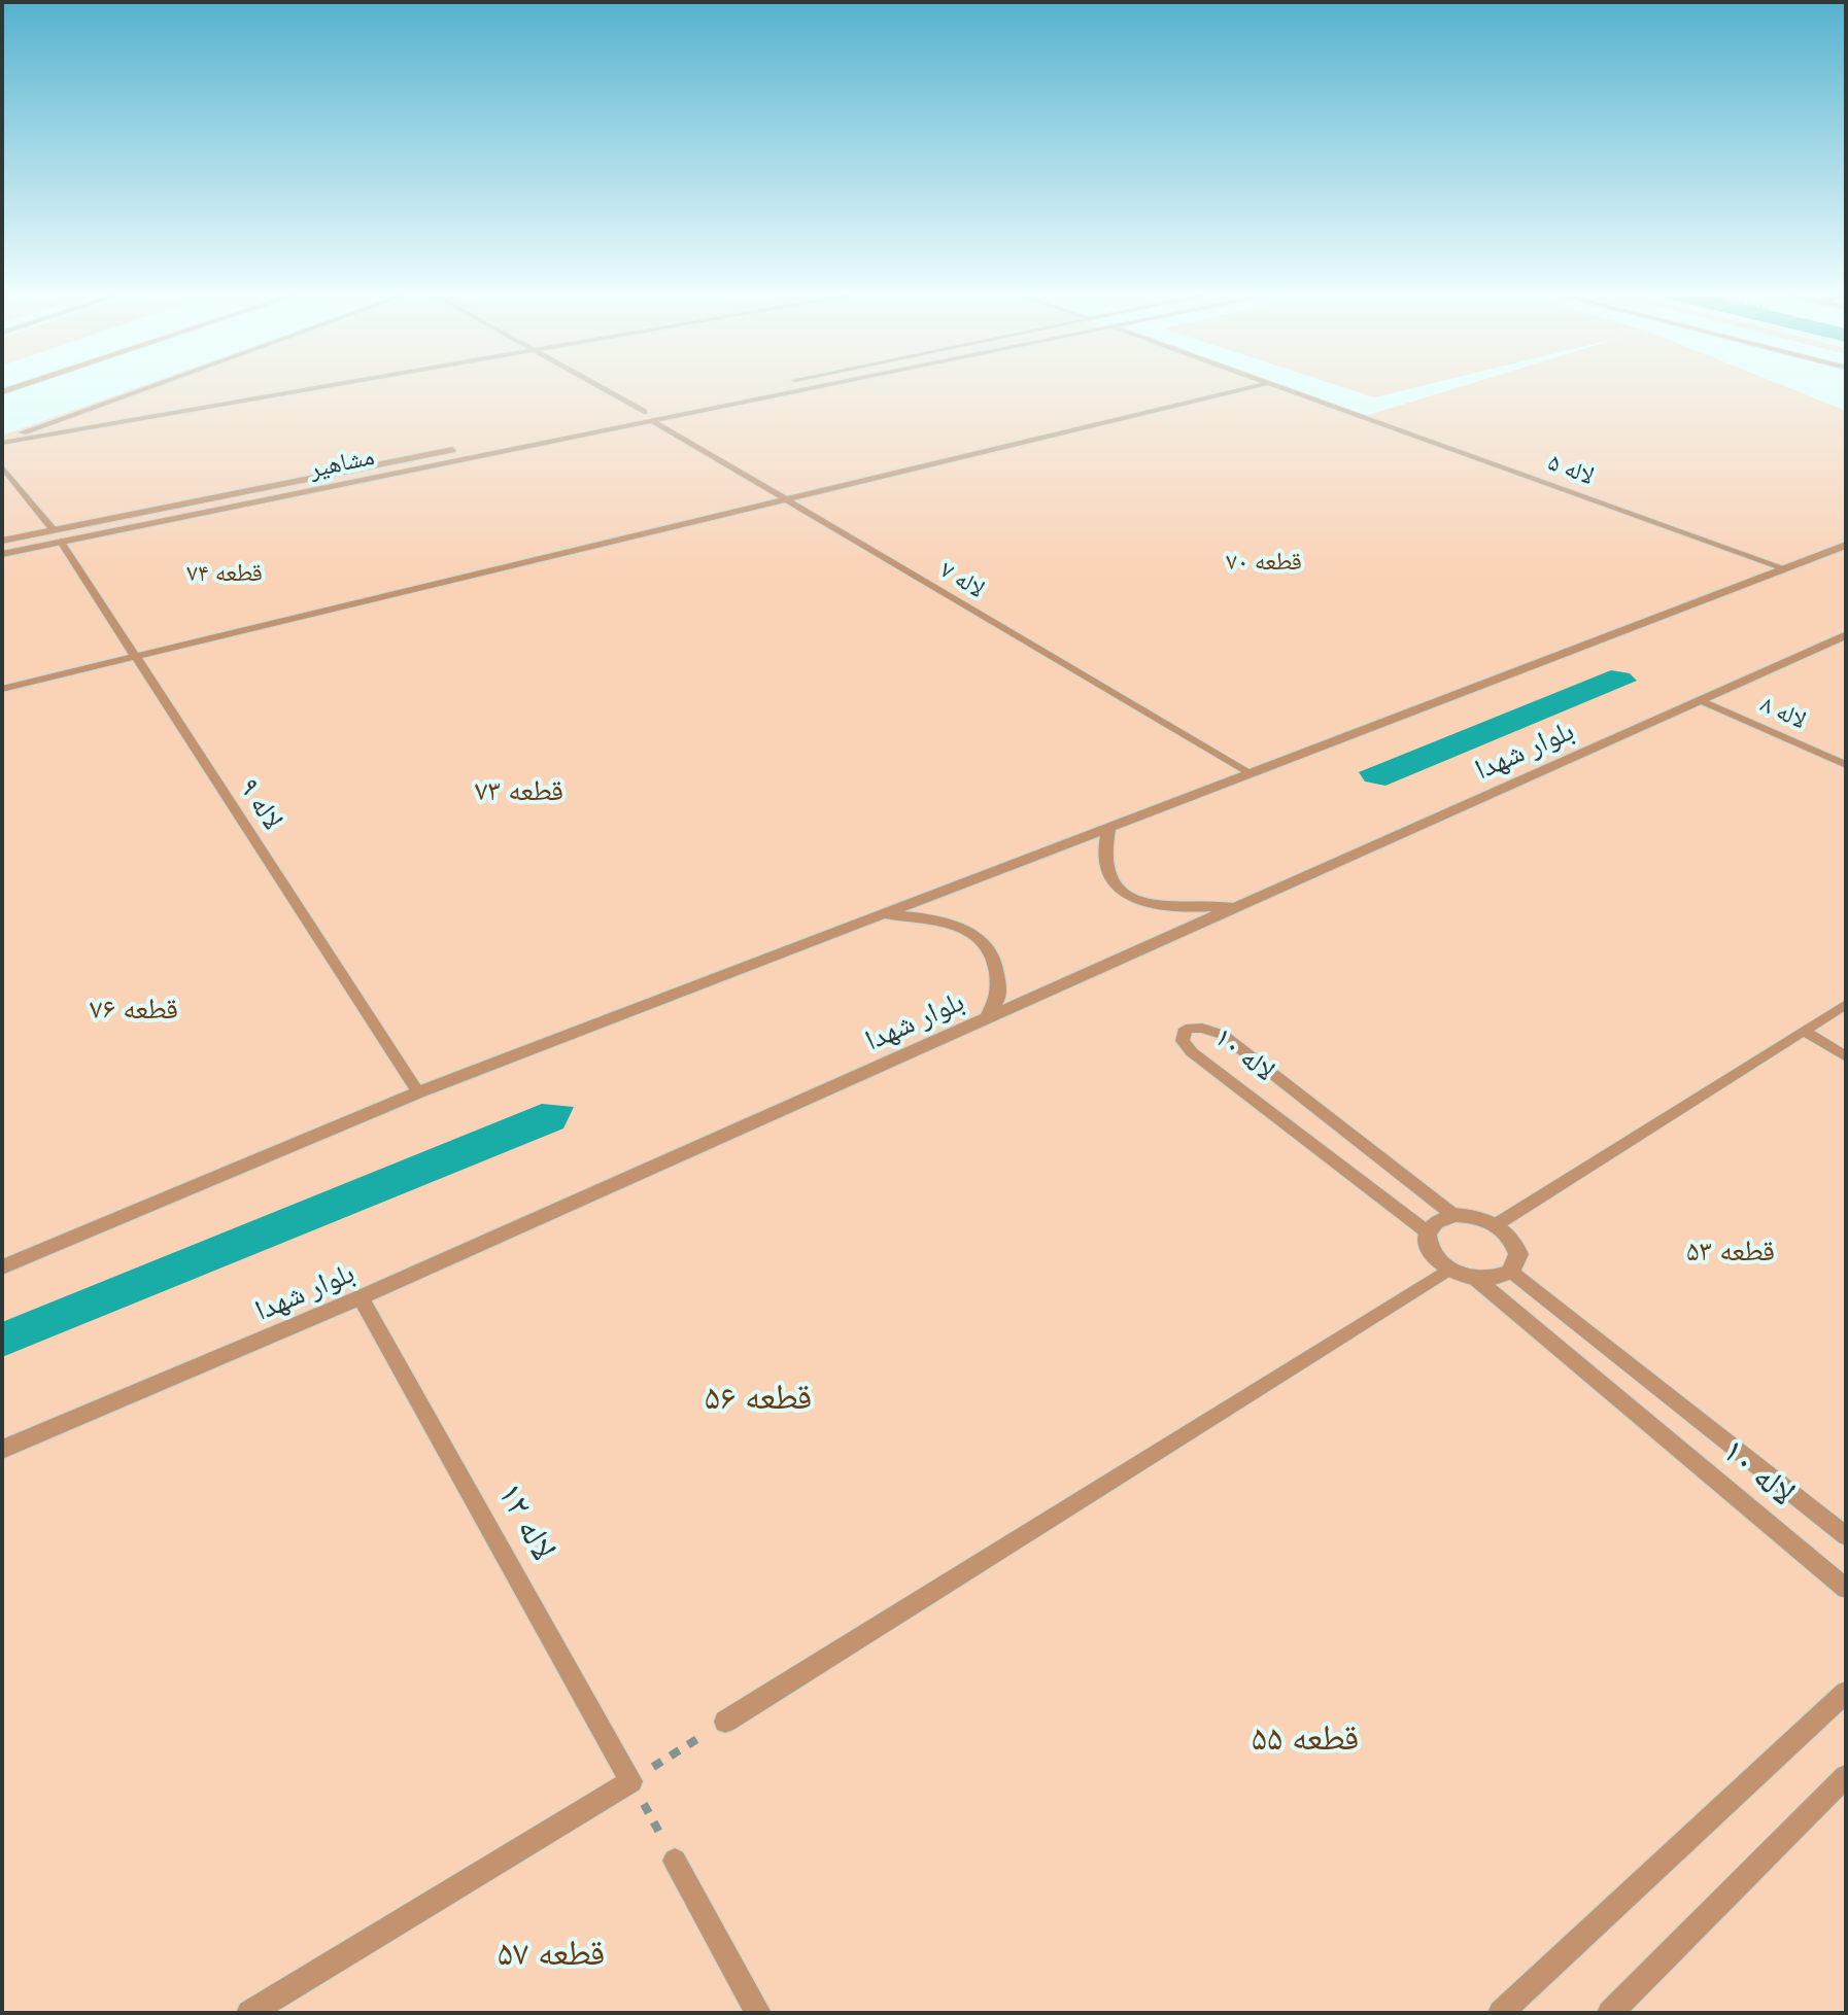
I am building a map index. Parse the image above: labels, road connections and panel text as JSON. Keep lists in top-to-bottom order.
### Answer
{
  "streets": {
    "street": ["مشاهیر", "بلوار شهدا"],
    "lane": [
      "لاله ۵",
      "لاله ۷",
      "لاله ۸",
      "لاله ۹",
      "لاله ۱۰",
      "لاله ۱۲"
    ]
  },
  "crossings": [
    ["مشاهیر", "لاله ۷"],
    ["مشاهیر", "لاله ۹"],
    ["لاله ۸", "بلوار شهدا"],
    ["بلوار شهدا", "لاله ۱۲"]
  ],
  "parks": [
    "قطعه ۷۰",
    "قطعه ۷۴",
    "قطعه ۷۳",
    "قطعه ۷۶",
    "قطعه ۵۳",
    "قطعه ۵۶",
    "قطعه ۵۵",
    "قطعه ۵۷"
  ]
}
